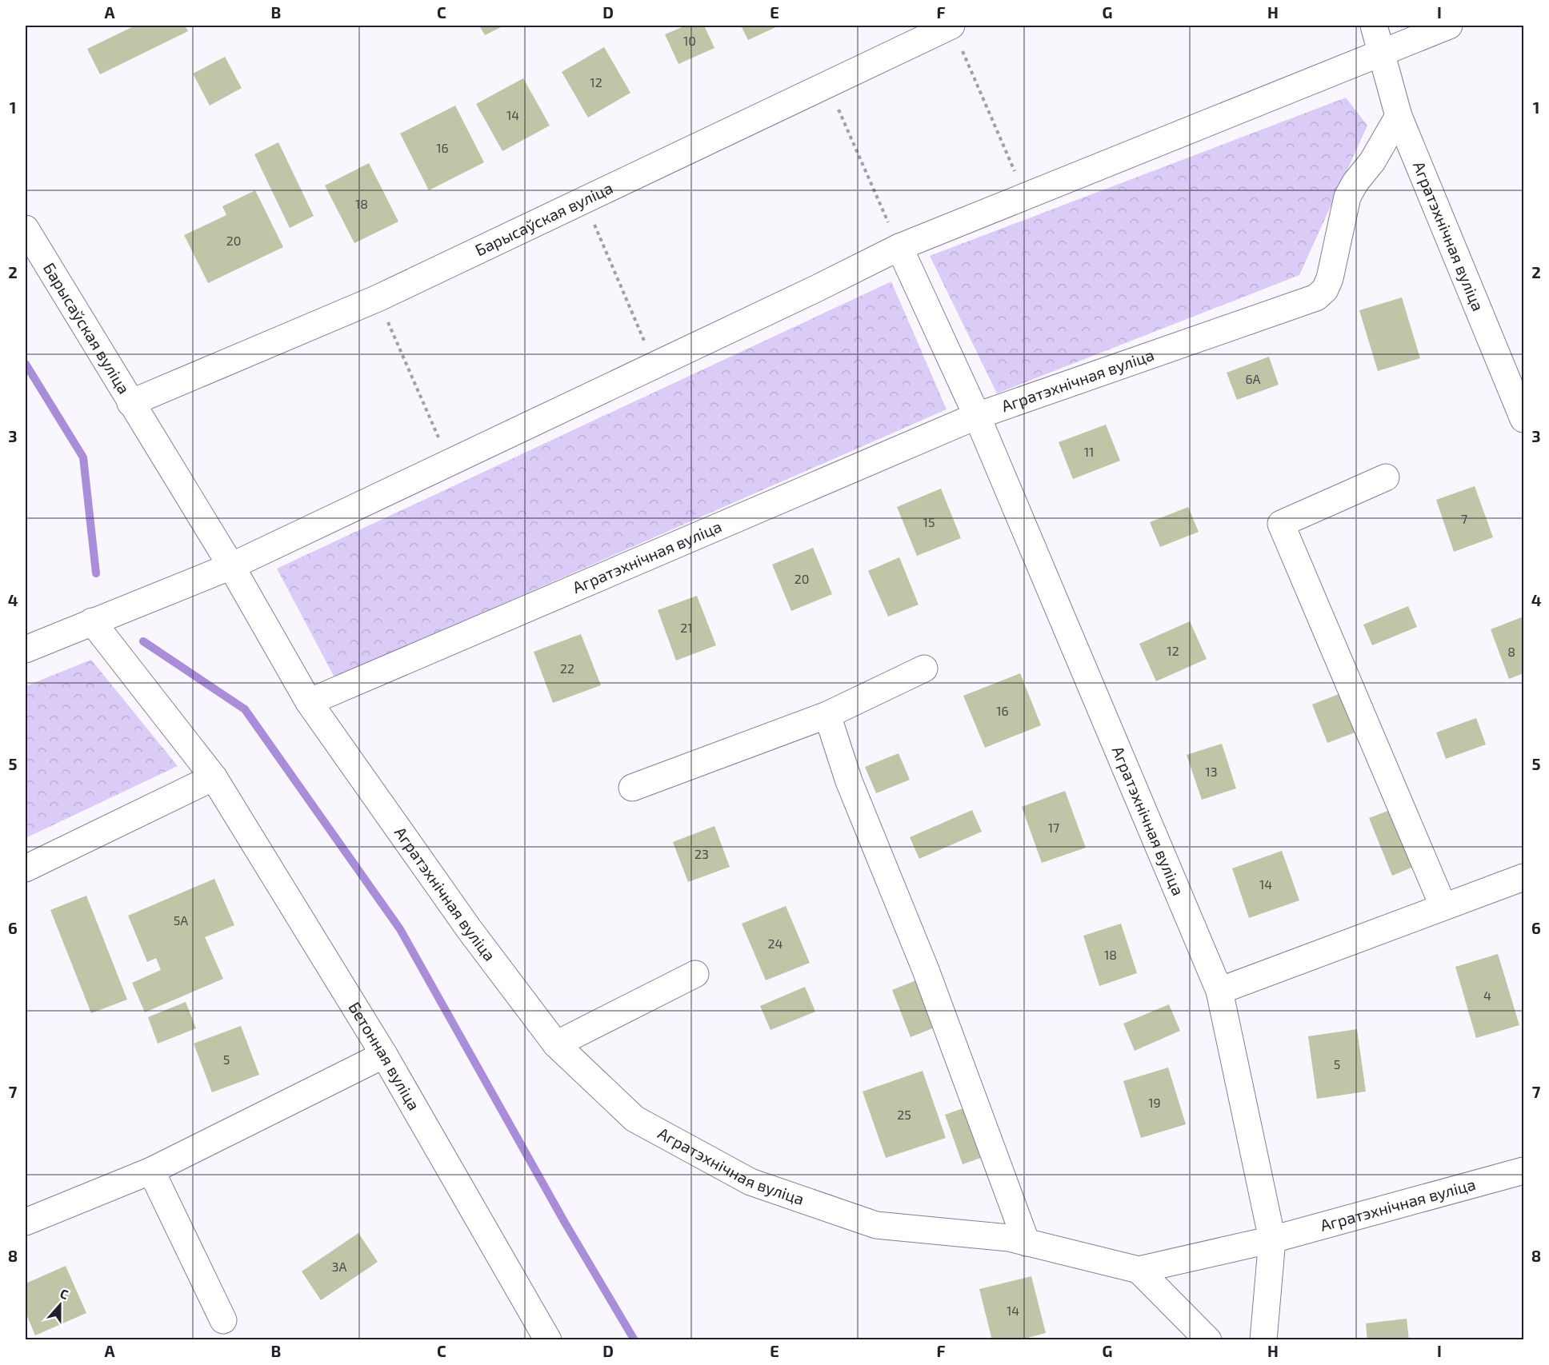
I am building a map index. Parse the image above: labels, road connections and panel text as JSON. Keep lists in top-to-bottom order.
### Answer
{
  "streets": {
    "street": ["Барысаўская вуліца", "Агратэхнічная вуліца", "Бетонная вуліца"]
  },
  "crossings": [
    ["Барысаўская вуліца", "Агратэхнічная вуліца"]
  ],
  "house_numbers": [
    "10",
    "12",
    "14",
    "16",
    "18",
    "20",
    "6А",
    "11",
    "7",
    "15",
    "20",
    "21",
    "12",
    "8",
    "22",
    "16",
    "13",
    "17",
    "23",
    "14",
    "5А",
    "24",
    "18",
    "4",
    "5",
    "5",
    "19",
    "25",
    "3А",
    "14"
  ],
  "north": "top",
  "grid": {
    "columns": [
      "A",
      "B",
      "C",
      "D",
      "E",
      "F",
      "G",
      "H",
      "I"
    ],
    "rows": [
      "1",
      "2",
      "3",
      "4",
      "5",
      "6",
      "7",
      "8"
    ]
  }
}
